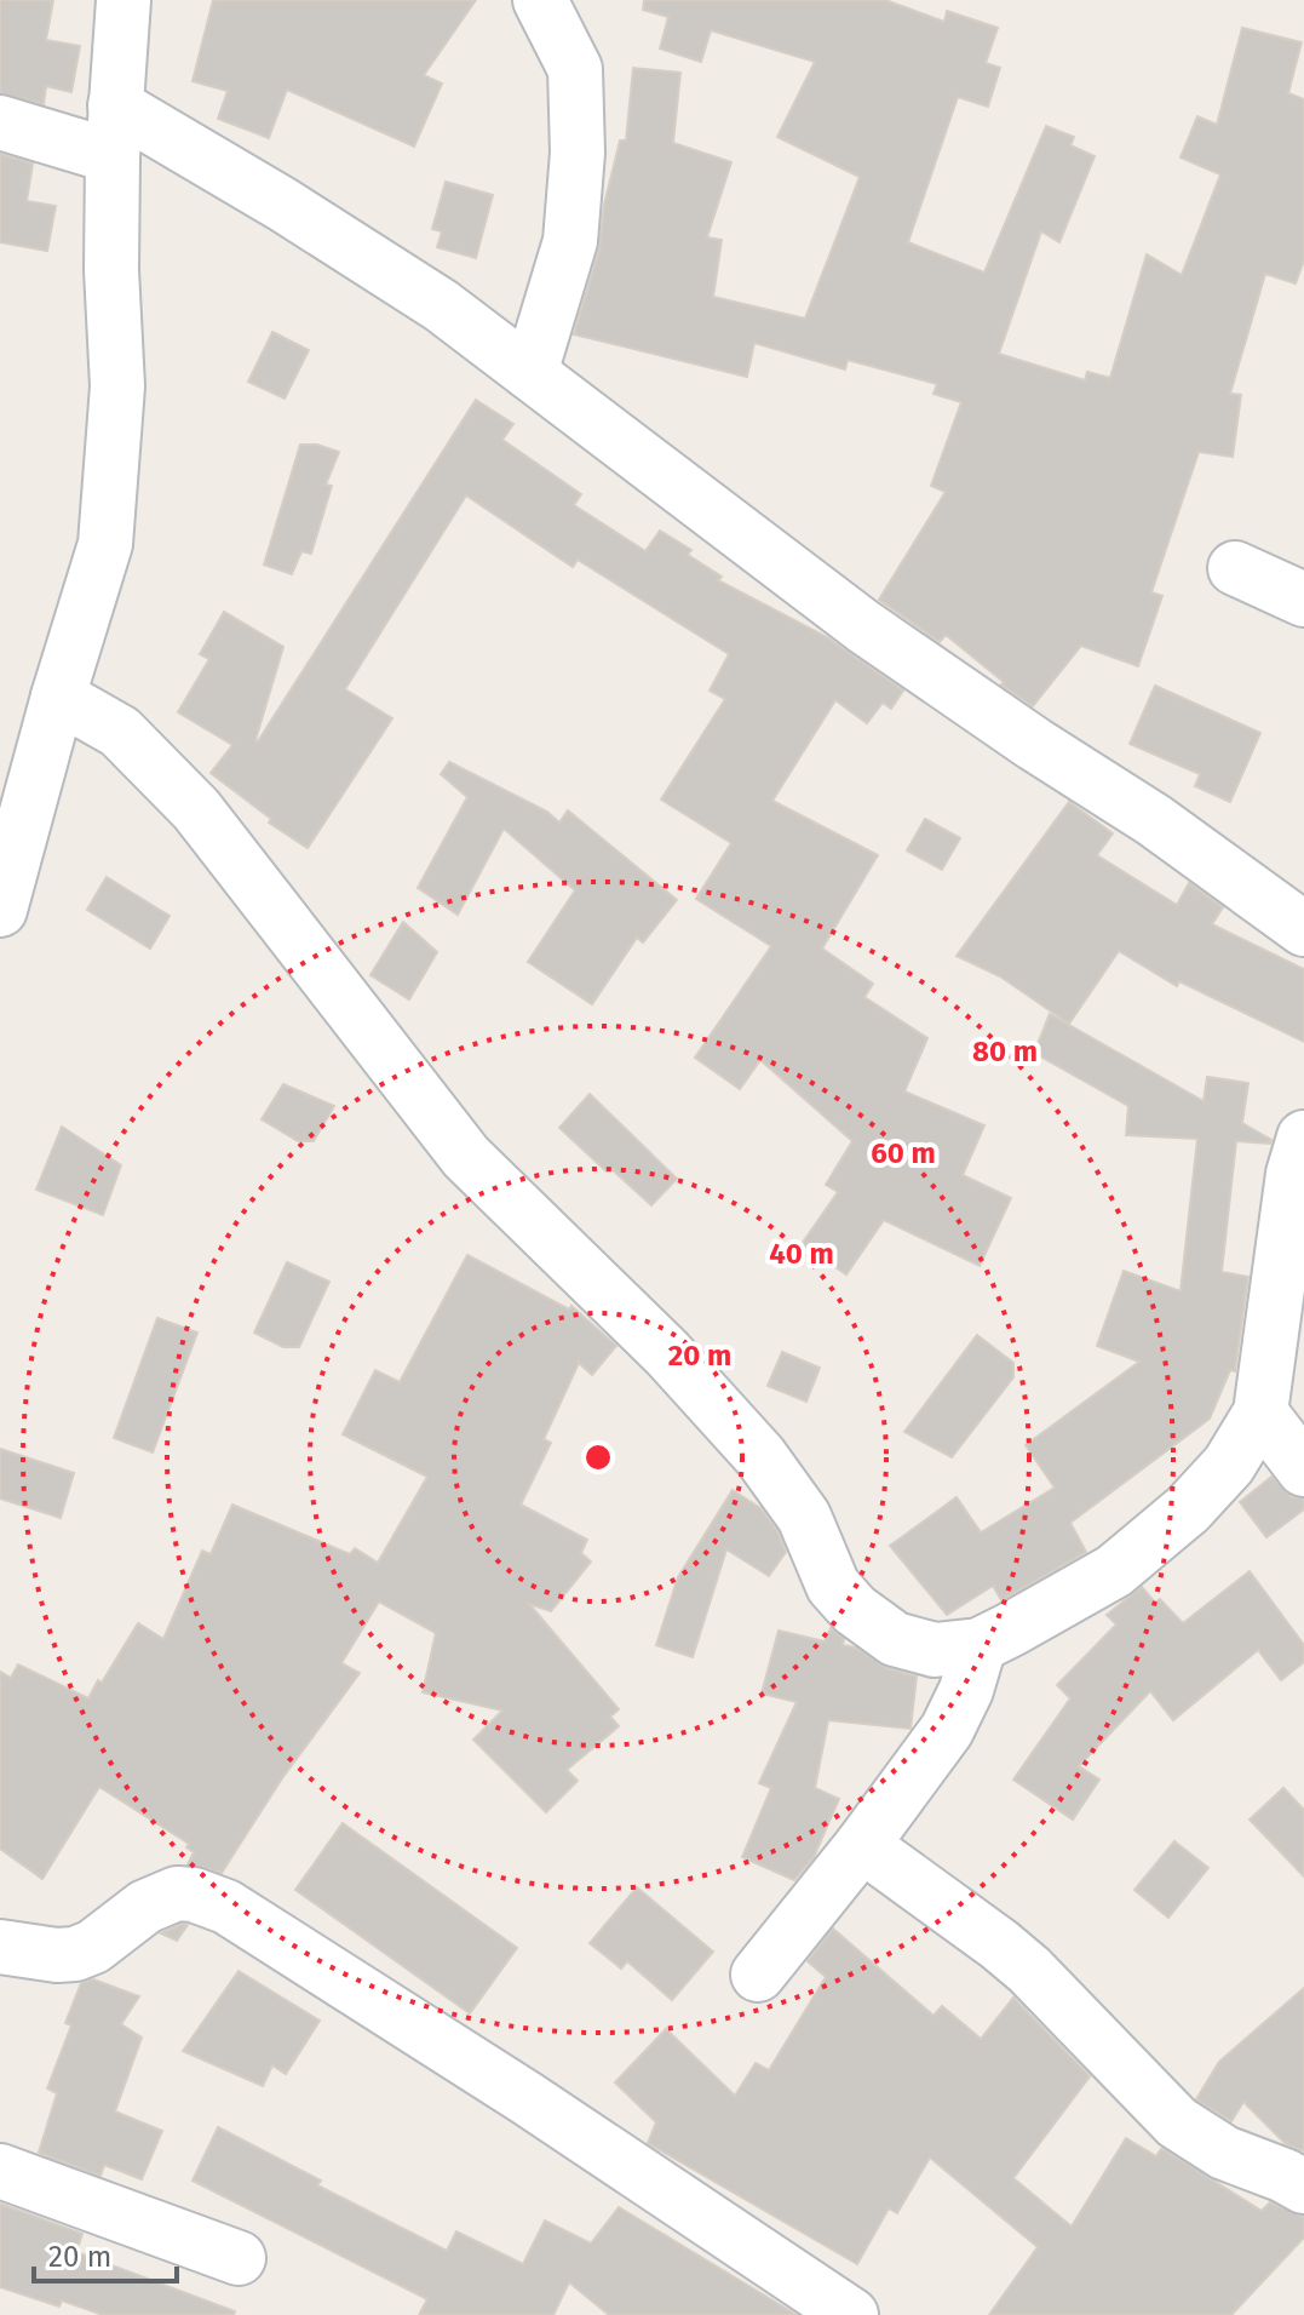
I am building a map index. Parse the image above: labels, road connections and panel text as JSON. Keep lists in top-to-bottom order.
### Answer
{
  "scale_bar": "20 m",
  "rings": [
    "80 m",
    "60 m",
    "40 m",
    "20 m"
  ]
}
